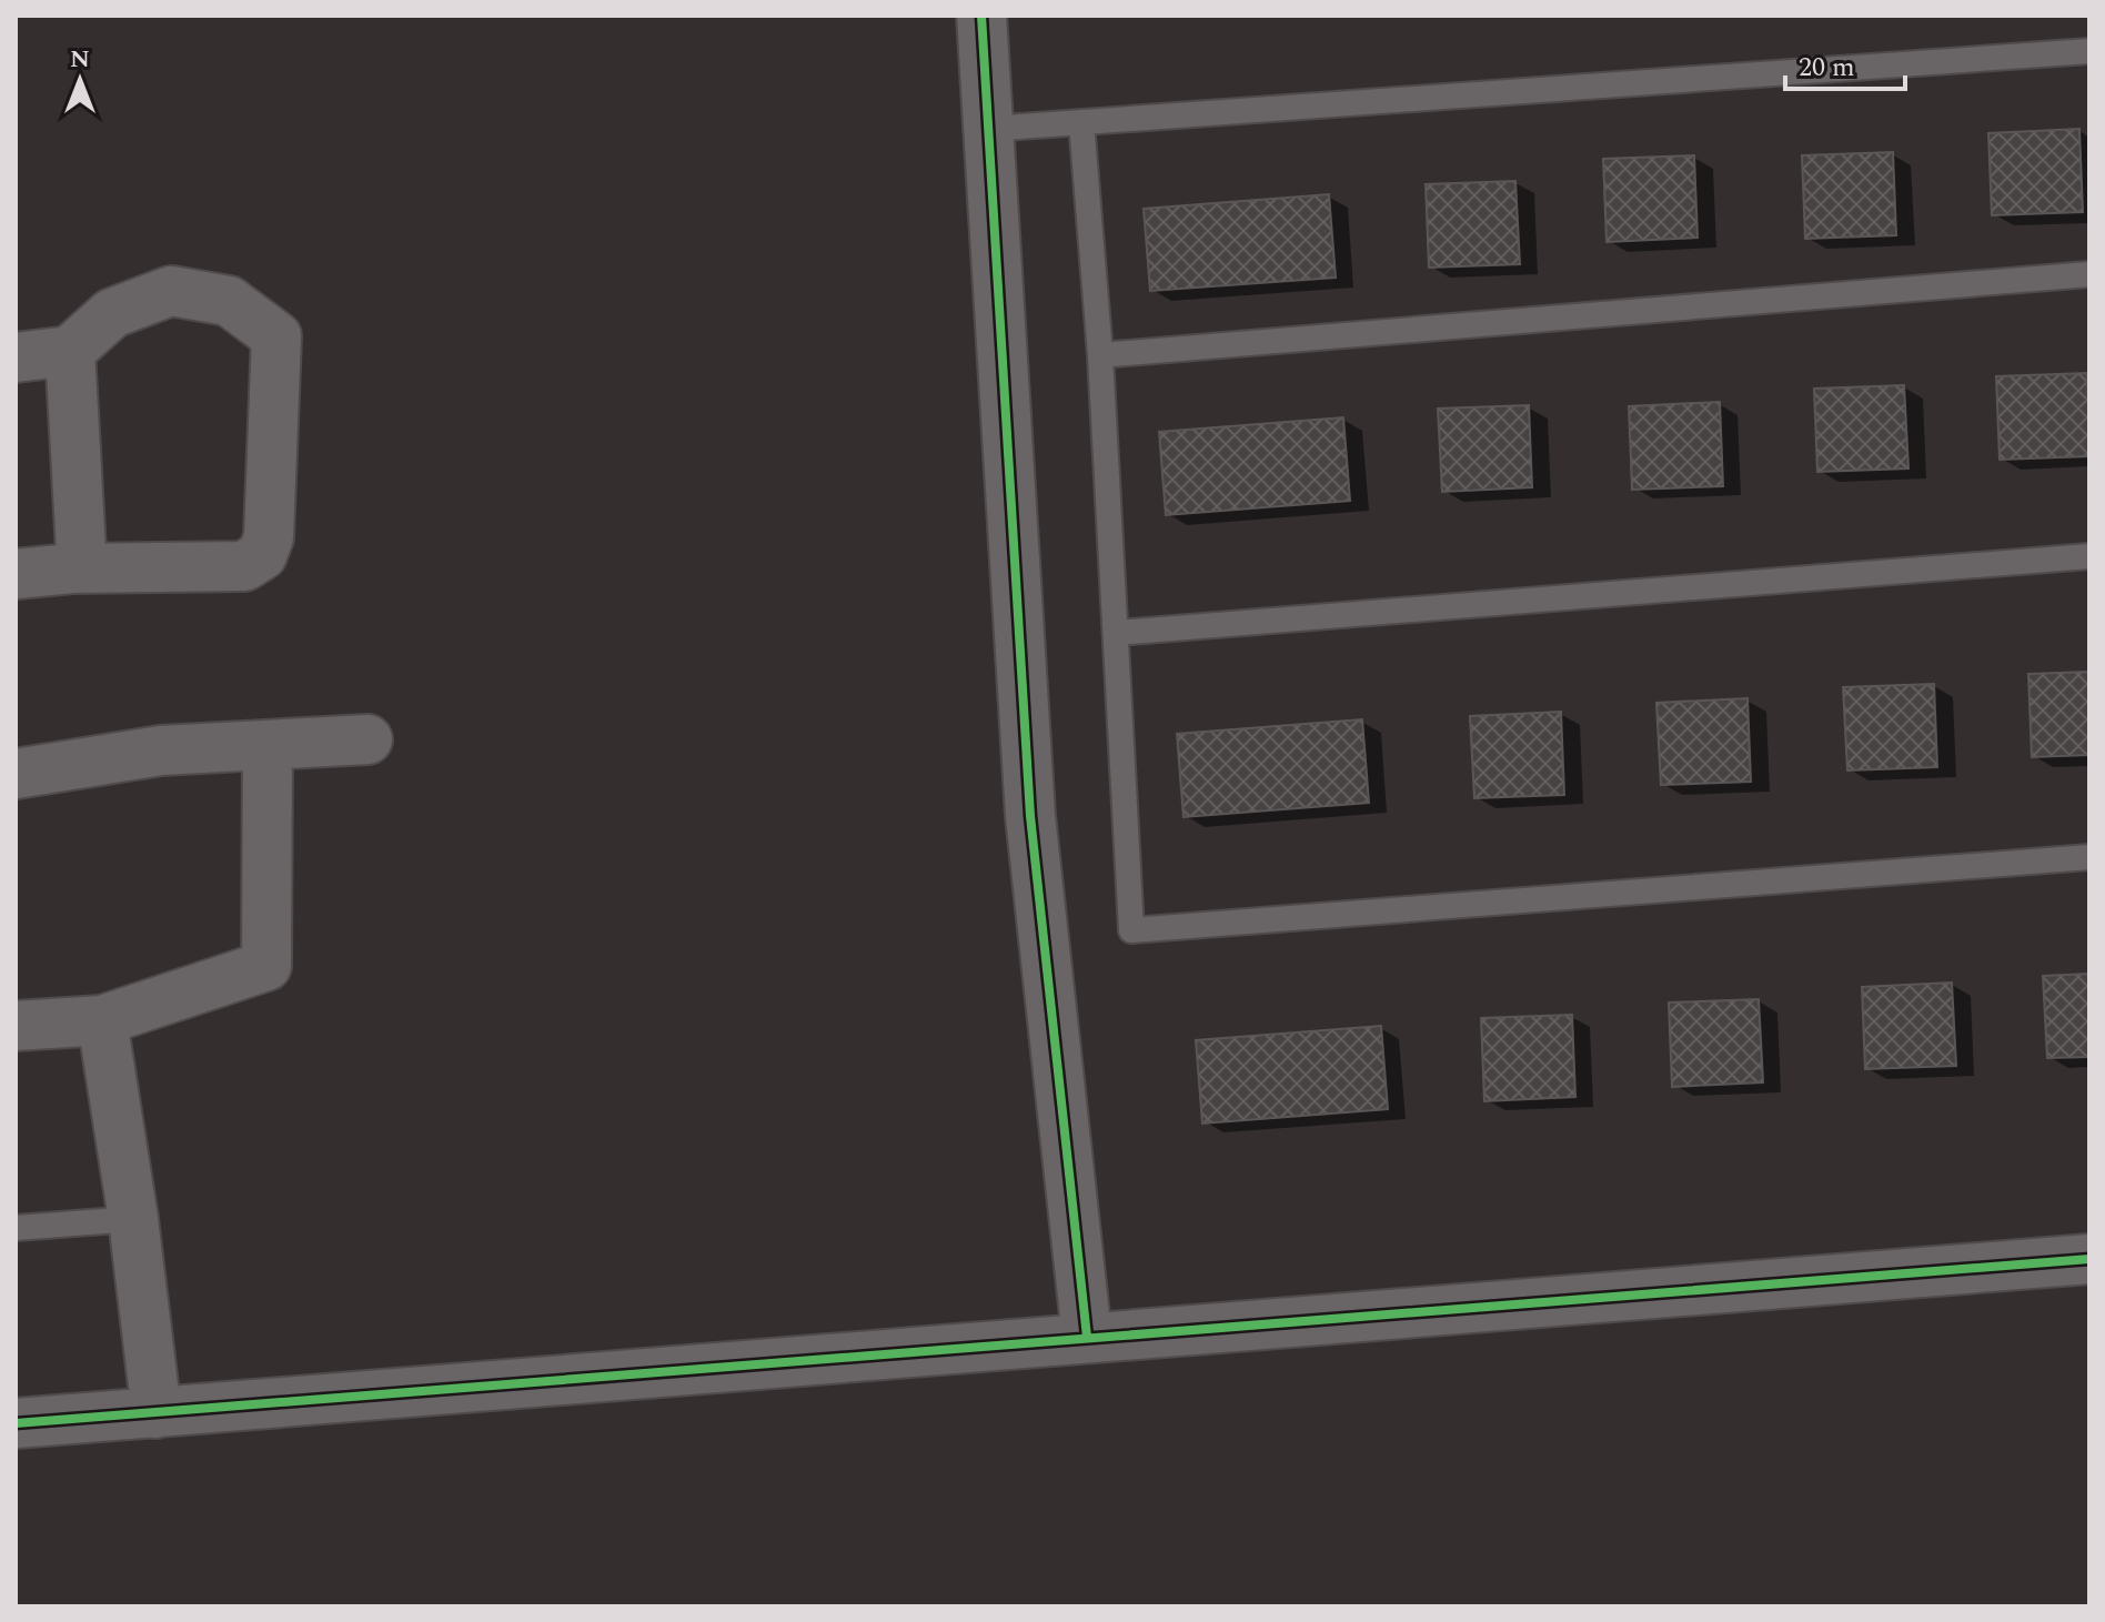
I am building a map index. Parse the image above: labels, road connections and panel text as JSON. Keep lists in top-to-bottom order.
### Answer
{
  "scale_bar": "20 m",
  "north": "top"
}
